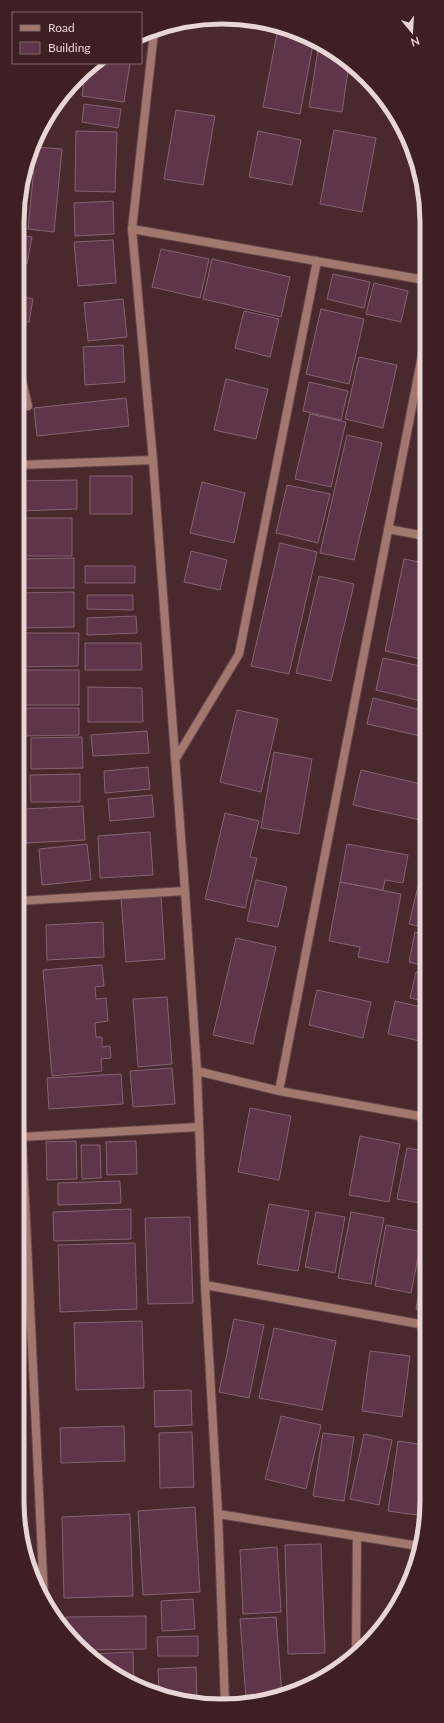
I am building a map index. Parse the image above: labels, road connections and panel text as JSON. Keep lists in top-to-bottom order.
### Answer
{
  "legend": ["Road", "Building"],
  "north": "bottom"
}
